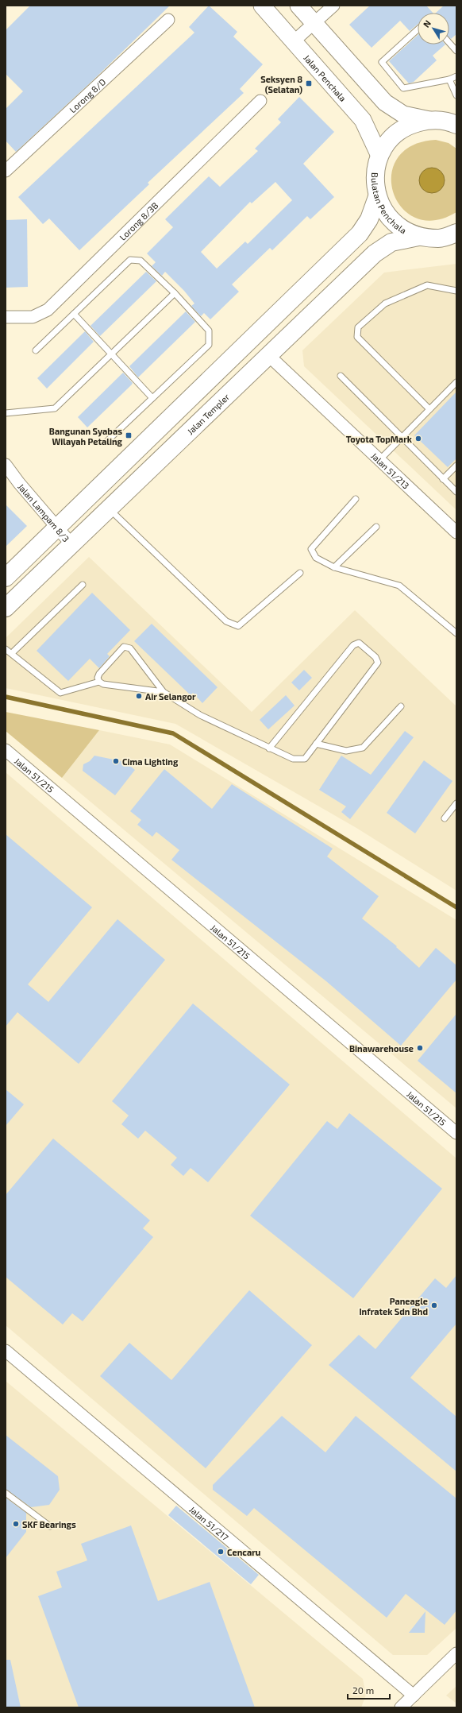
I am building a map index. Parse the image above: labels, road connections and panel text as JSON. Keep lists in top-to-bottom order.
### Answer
{
  "streets": {
    "main road": ["Jalan Penchala", "Bulatan Penchala", "Jalan Templer"],
    "street": [
      "Lorong 8/D",
      "Lorong 8/3B",
      "Jalan 51/213",
      "Jalan Lampam 8/3",
      "Jalan 51/215",
      "Jalan 51/217"
    ]
  },
  "crossings": [
    ["Jalan Penchala", "Bulatan Penchala"],
    ["Bulatan Penchala", "Jalan Templer"],
    ["Jalan Templer", "Jalan 51/213"],
    ["Jalan Templer", "Jalan Lampam 8/3"]
  ],
  "places": {
    "transit": ["Seksyen 8 (Selatan)", "Bangunan Syabas Wilayah Petaling"],
    "other": [
      "Toyota TopMark",
      "Air Selangor",
      "Cima Lighting",
      "Binawarehouse",
      "Paneagle Infratek Sdn Bhd",
      "SKF Bearings",
      "Cencaru"
    ]
  },
  "scale_bar": "20 m",
  "north": "top left"
}
